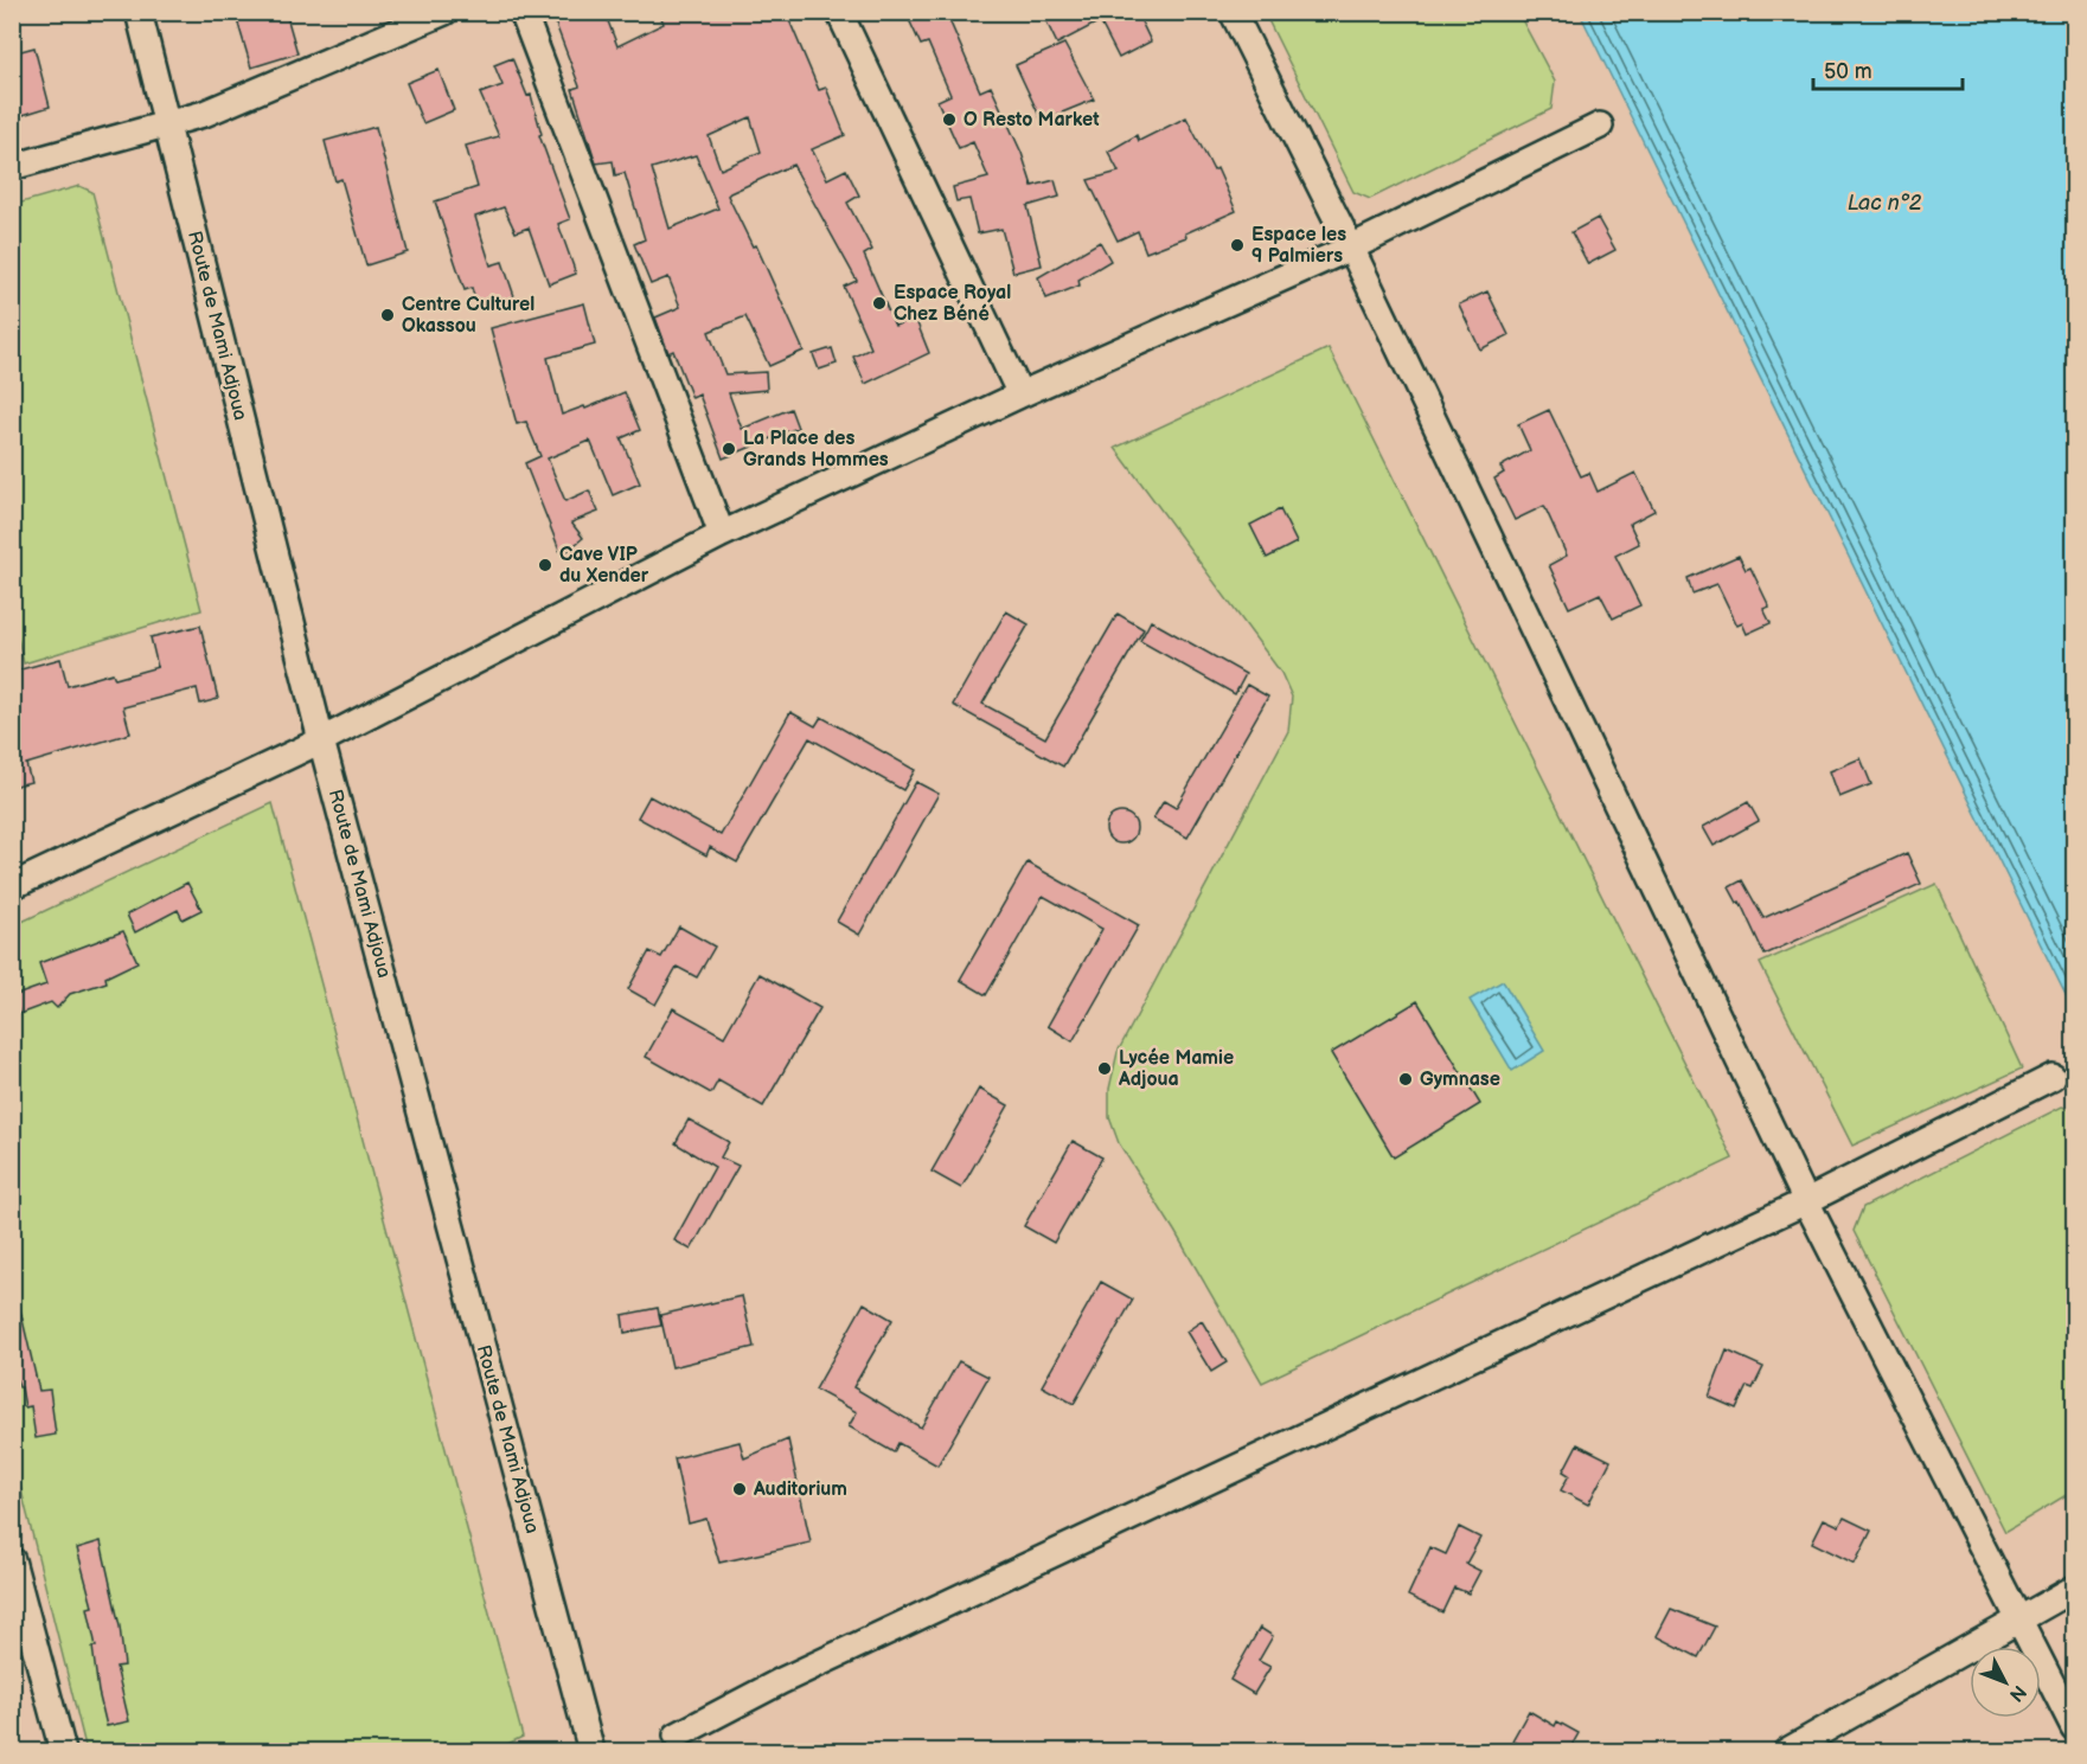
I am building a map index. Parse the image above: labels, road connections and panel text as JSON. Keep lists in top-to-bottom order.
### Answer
{
  "streets": {
    "street": ["Route de Mami Adjoua"]
  },
  "water": ["Lac n°2"],
  "places": [
    "O Resto Market",
    "Espace les 9 Palmiers",
    "Espace Royal Chez Béné",
    "Centre Culturel Okassou",
    "La Place des Grands Hommes",
    "Cave VIP du Xender",
    "Lycée Mamie Adjoua",
    "Gymnase",
    "Auditorium"
  ],
  "scale_bar": "50 m",
  "north": "bottom right"
}
